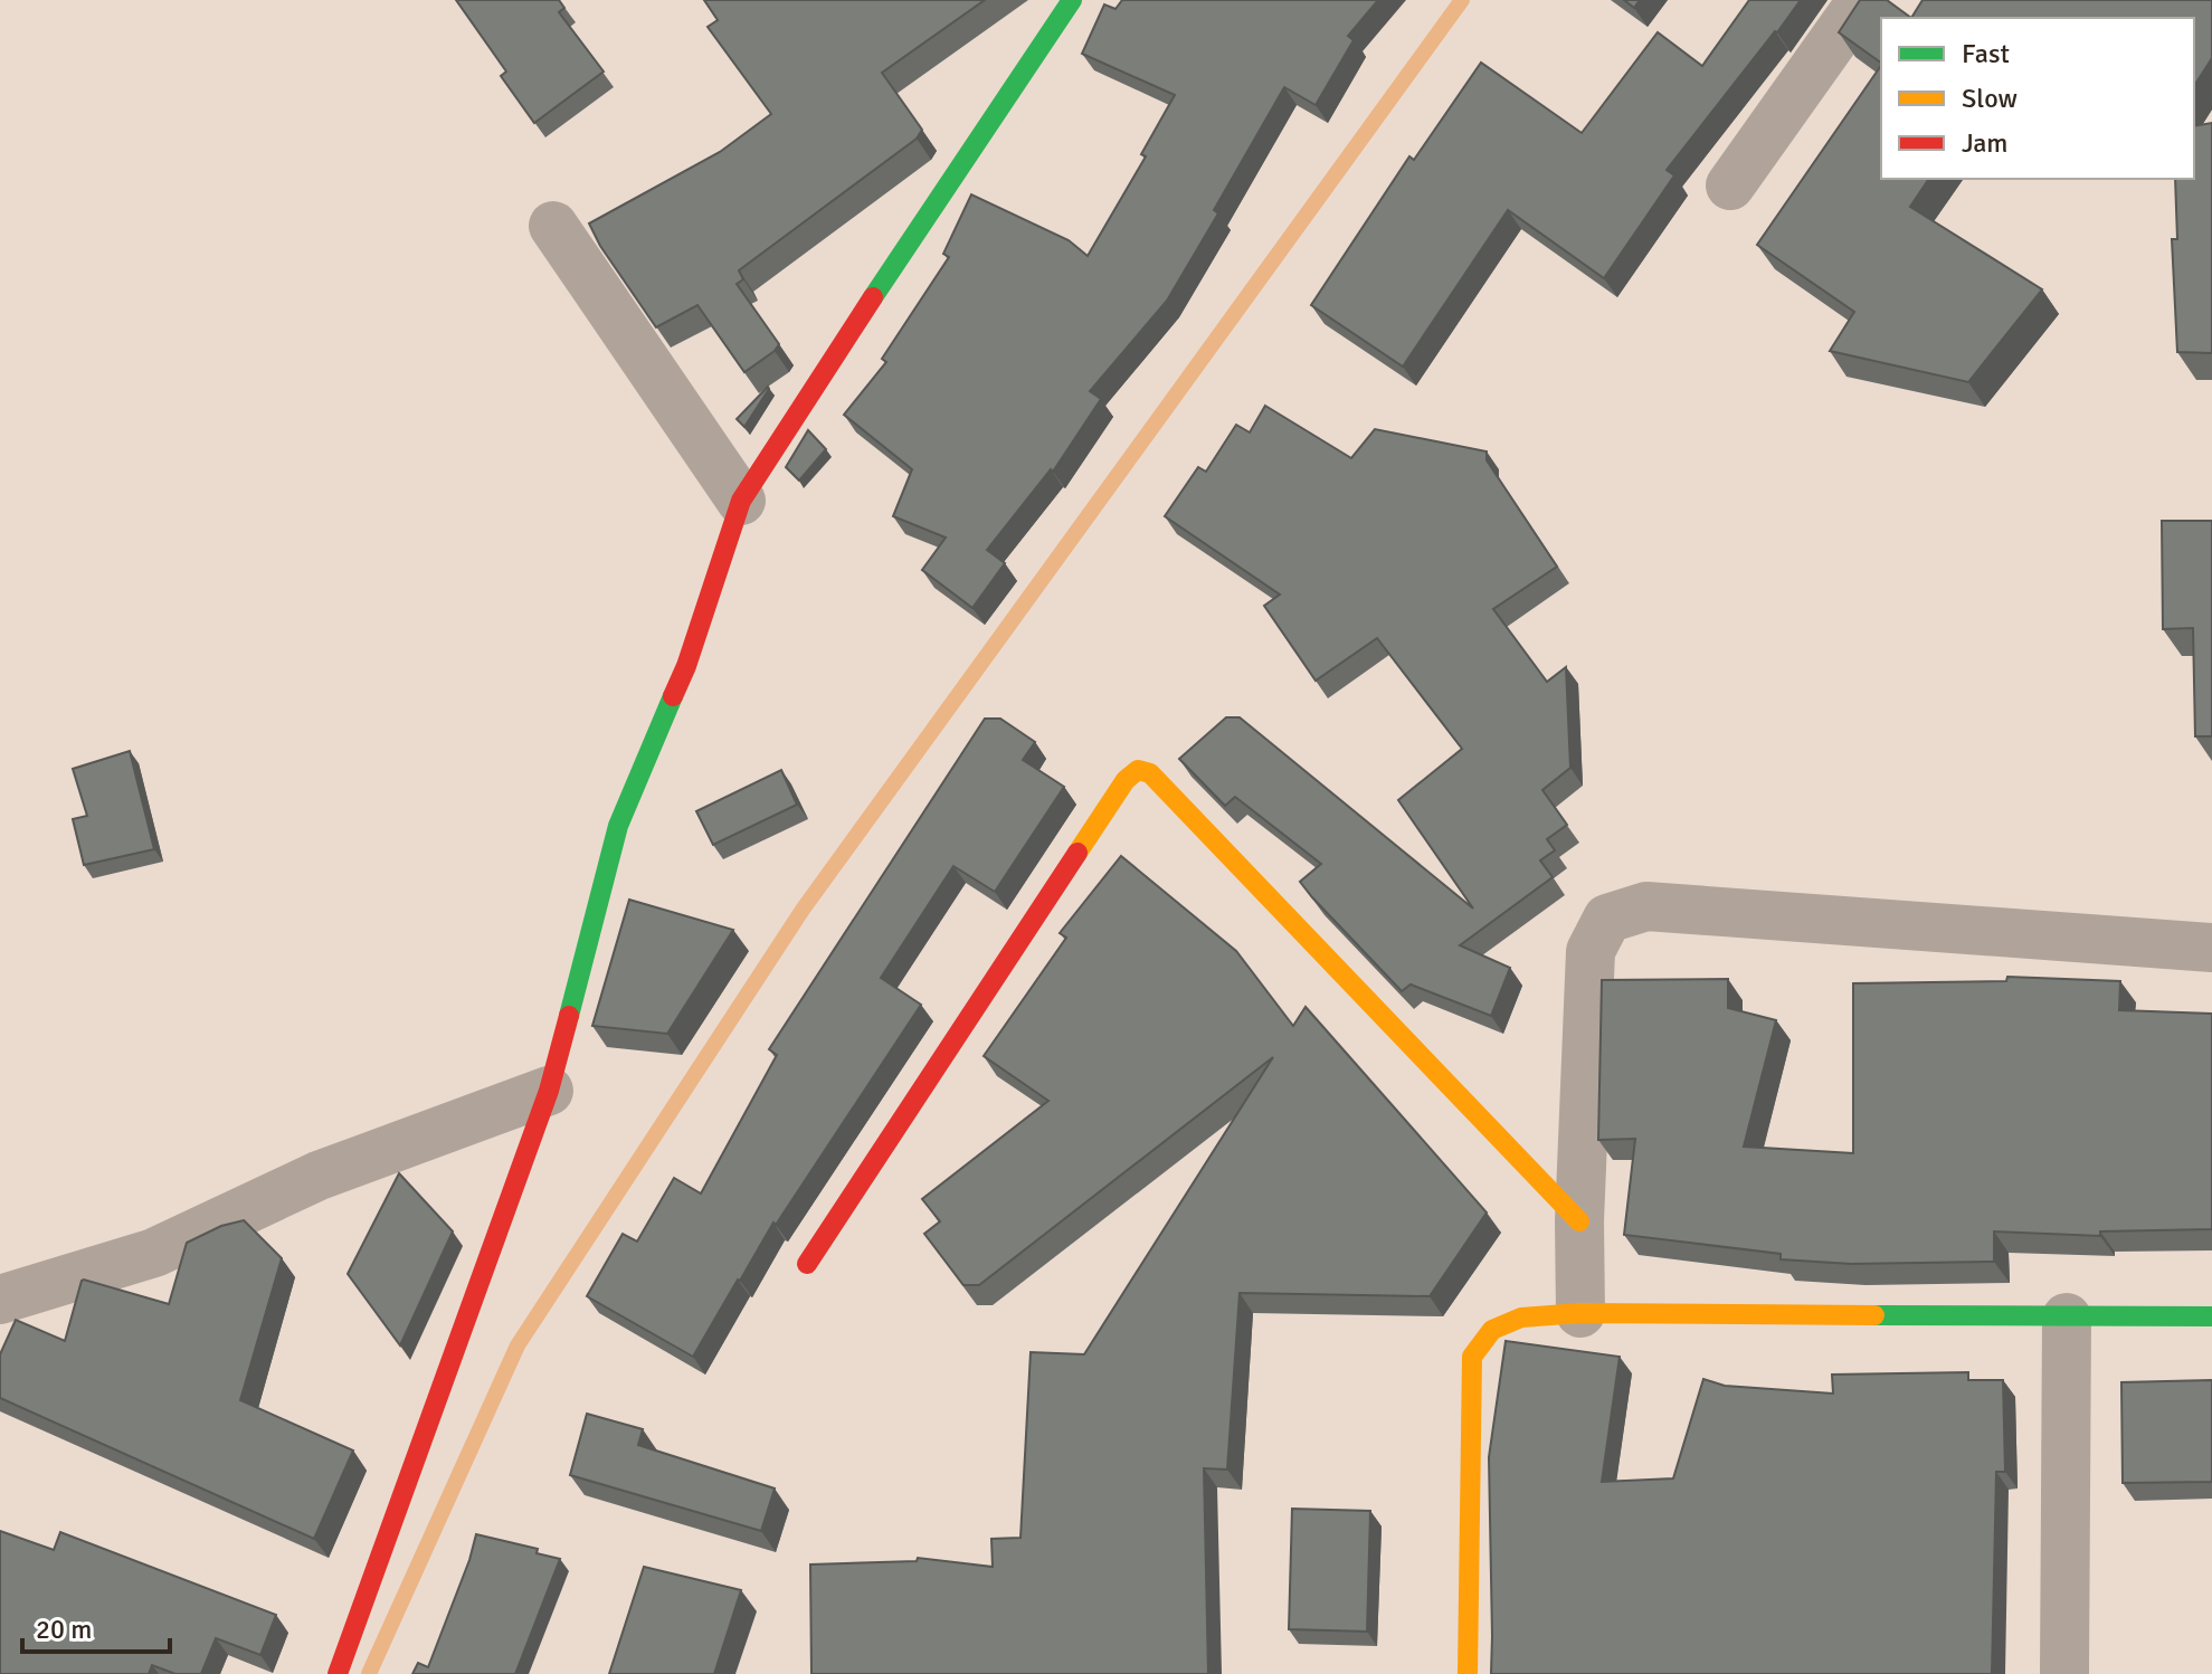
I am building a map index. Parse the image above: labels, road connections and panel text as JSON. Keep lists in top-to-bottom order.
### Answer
{
  "legend": ["Fast", "Slow", "Jam"],
  "scale_bar": "20 m"
}
